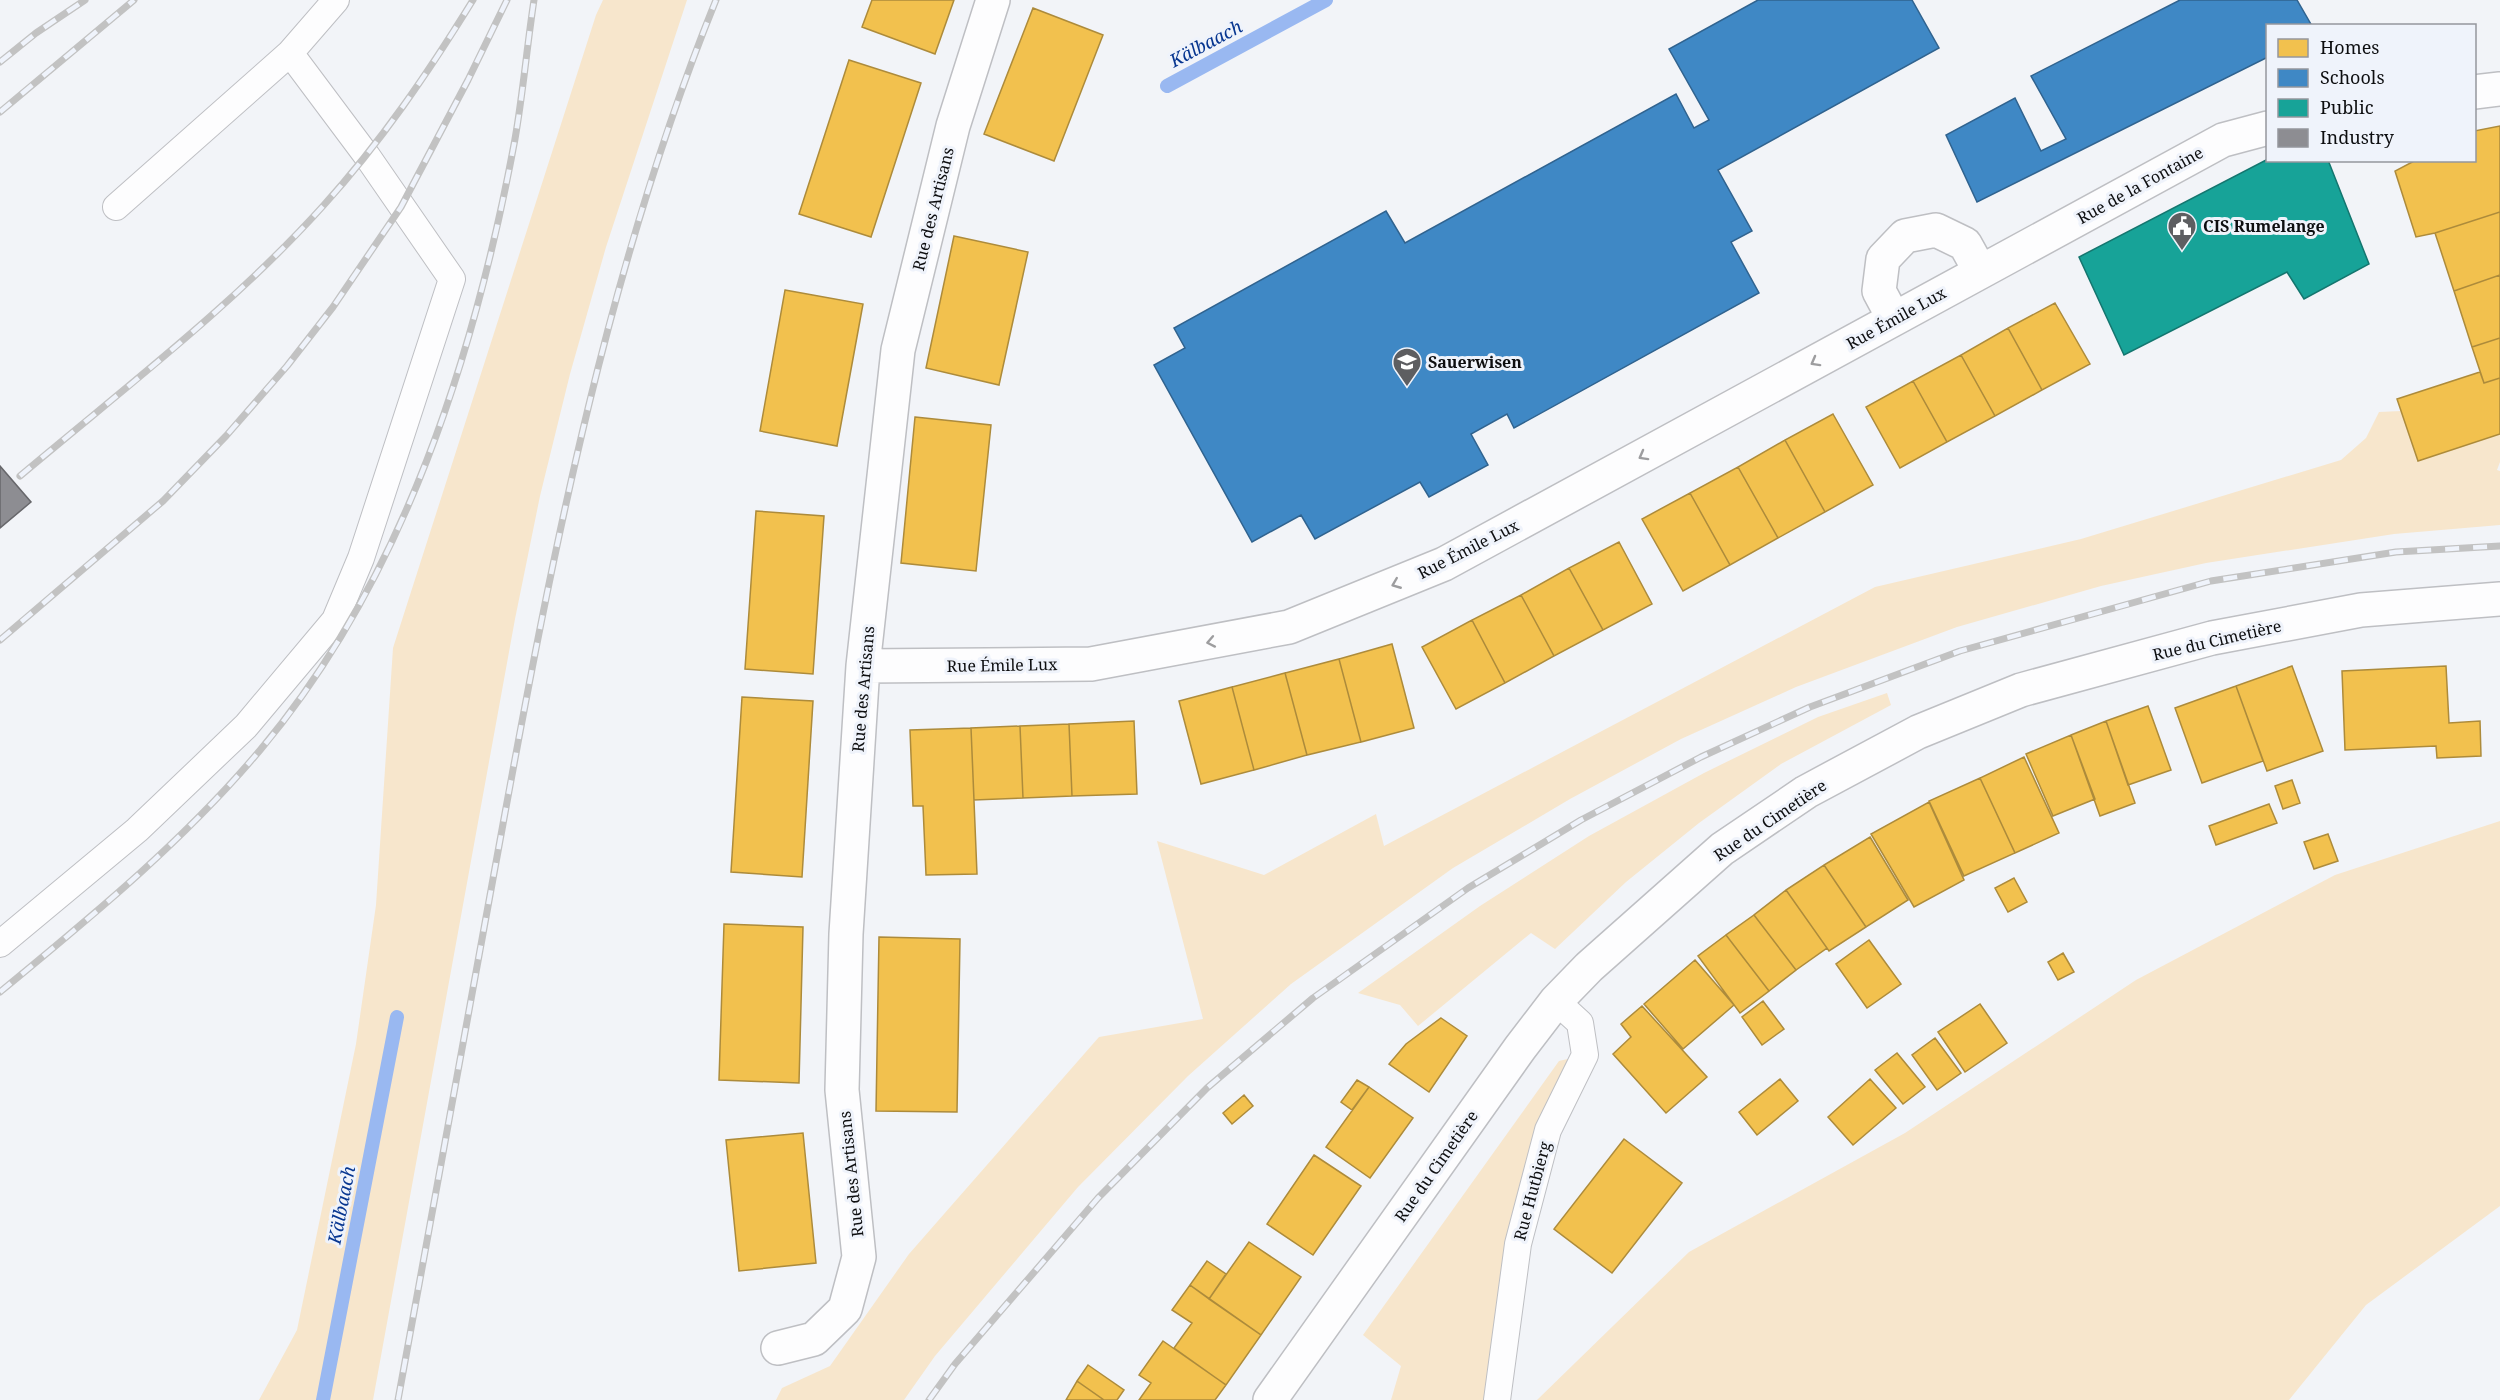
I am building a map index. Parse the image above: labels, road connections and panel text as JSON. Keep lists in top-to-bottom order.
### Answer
{
  "streets": {
    "street": [
      "Rue de la Fontaine",
      "Rue des Artisans",
      "Rue Émile Lux",
      "Rue du Cimetière"
    ],
    "lane": ["Rue Hutbierg"]
  },
  "crossings": [
    ["Rue de la Fontaine", "Rue Émile Lux"],
    ["Rue des Artisans", "Rue Émile Lux"],
    ["Rue du Cimetière", "Rue Hutbierg"]
  ],
  "one_way": ["Rue Émile Lux"],
  "water": ["Kälbaach"],
  "places": {
    "public building": ["CIS Rumelange"],
    "school or university": ["Sauerwisen"]
  },
  "legend": [
    "Homes",
    "Schools",
    "Public",
    "Industry"
  ]
}
